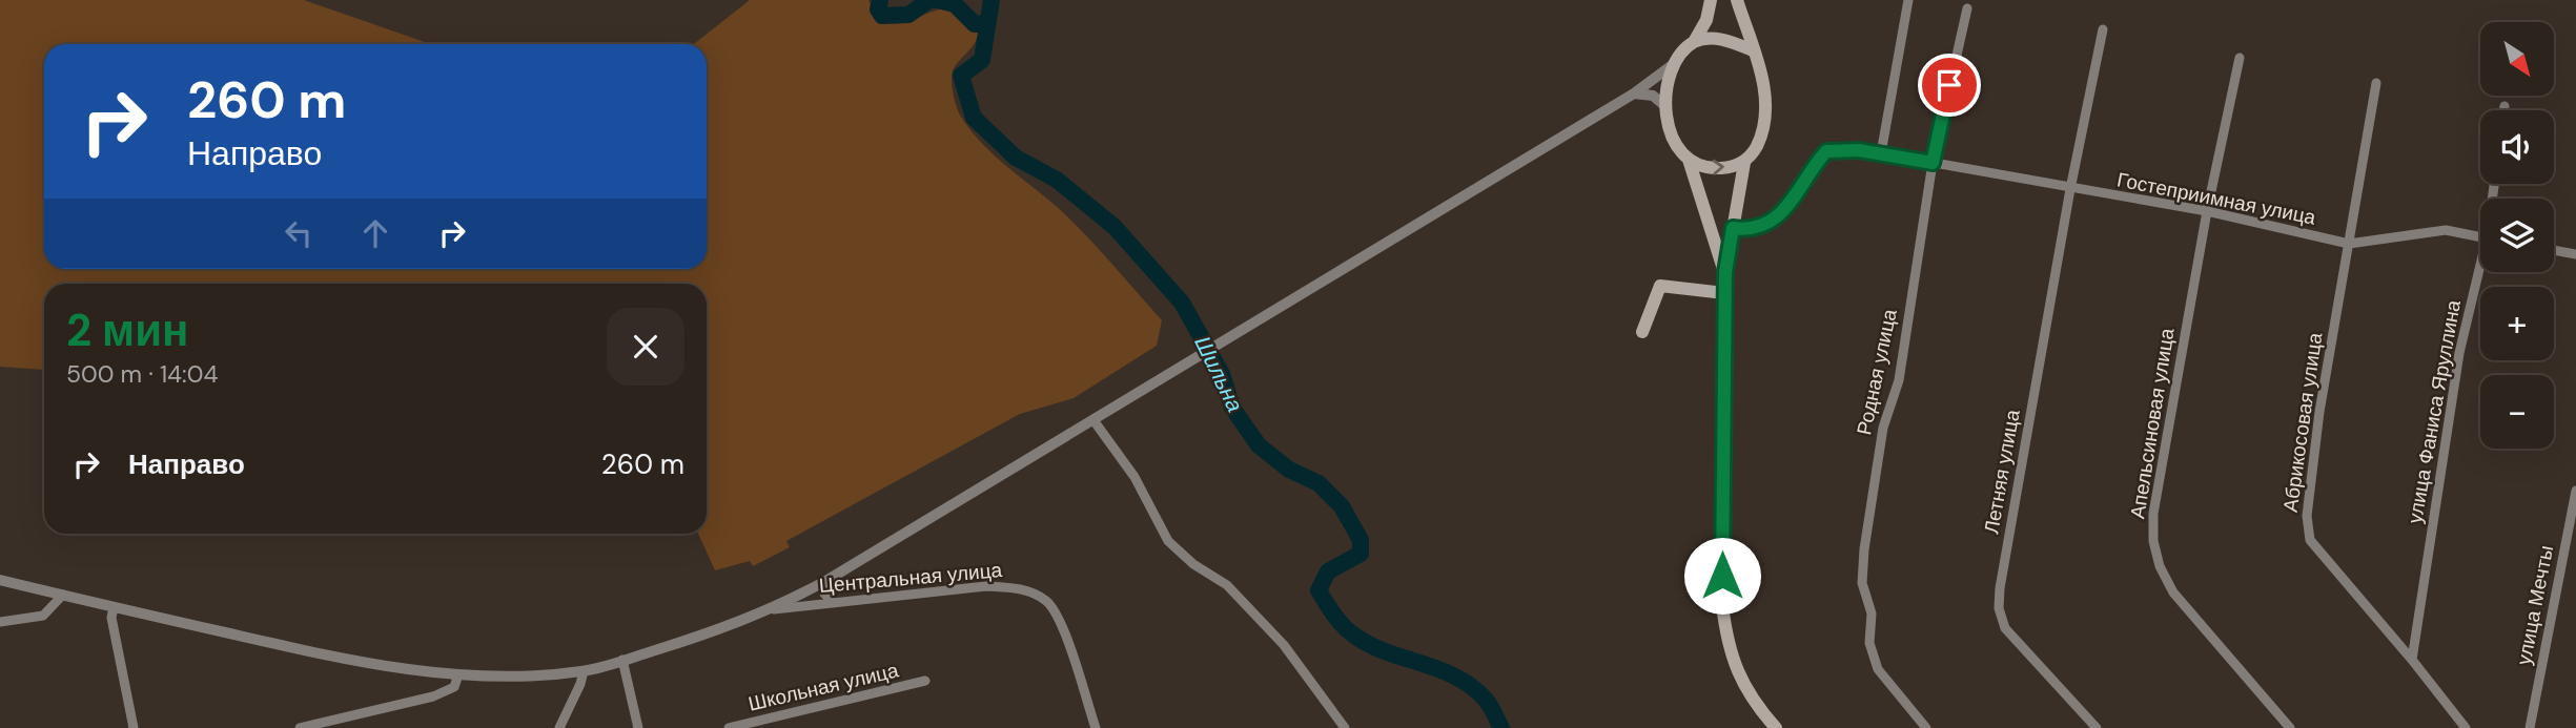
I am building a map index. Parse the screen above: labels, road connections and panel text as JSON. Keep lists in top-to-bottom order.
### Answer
{
  "streets": {
    "street": [
      "Гостеприимная улица",
      "Родная улица",
      "улица Фаниса Яруллина",
      "Абрикосовая улица",
      "Апельсиновая улица",
      "Летняя улица",
      "Центральная улица",
      "улица Мечты",
      "Школьная улица"
    ]
  },
  "crossings": [
    ["Гостеприимная улица", "Родная улица"],
    ["Гостеприимная улица", "Абрикосовая улица"],
    ["Гостеприимная улица", "Апельсиновая улица"],
    ["Гостеприимная улица", "Летняя улица"],
    ["улица Фаниса Яруллина", "Абрикосовая улица"]
  ],
  "water": ["Шильна"],
  "north": "bottom right",
  "page": {
    "map_buttons": ["+", "−"],
    "turn": ["260 m", "Направо"],
    "heading": ["2 мин", "500 m · 14:04"],
    "list": [
      {
        "name": "Направо",
        "value": "260 m"
      }
    ]
  }
}
